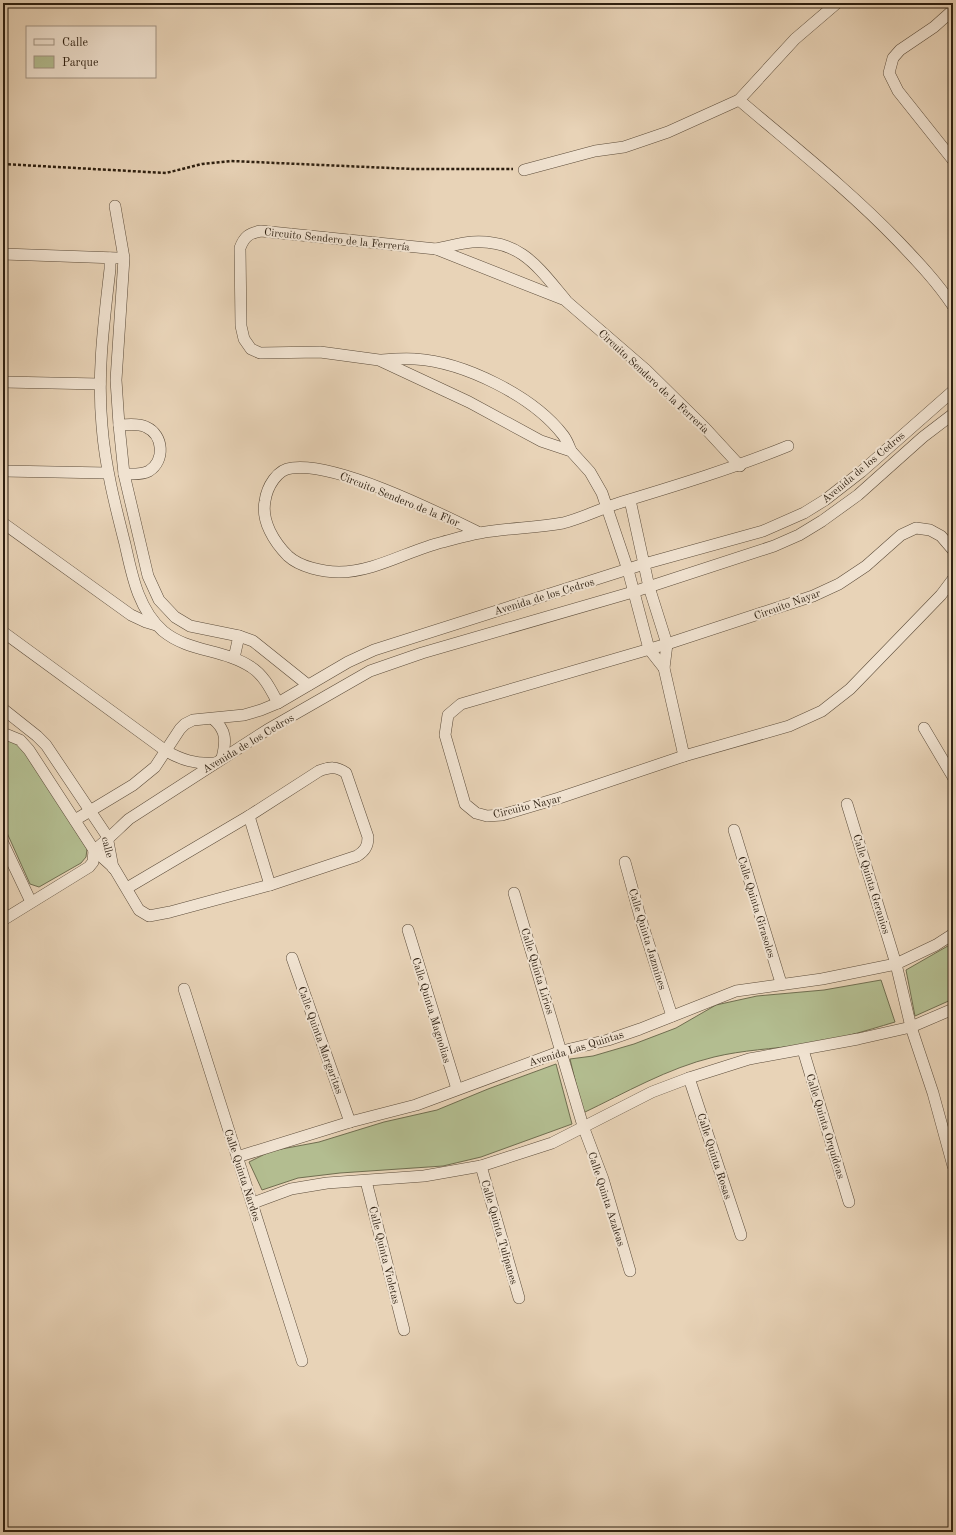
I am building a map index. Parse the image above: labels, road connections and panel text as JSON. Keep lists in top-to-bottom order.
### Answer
{
  "streets": {
    "street": [
      "Circuito Sendero de la Ferrería",
      "Avenida de los Cedros",
      "Circuito Sendero de la Flor",
      "Circuito Nayar",
      "calle",
      "Calle Quinta Geranios",
      "Calle Quinta Girasoles",
      "Calle Quinta Jazmines",
      "Calle Quinta Lirios",
      "Calle Quinta Magnolias",
      "Calle Quinta Margaritas",
      "Avenida Las Quintas",
      "Calle Quinta Orquídeas",
      "Calle Quinta Rosas",
      "Calle Quinta Nardos",
      "Calle Quinta Azaleas",
      "Calle Quinta Tulipanes",
      "Calle Quinta Violetas"
    ]
  },
  "crossings": [
    ["Circuito Sendero de la Ferrería", "Avenida de los Cedros"],
    ["Circuito Sendero de la Ferrería", "Circuito Sendero de la Flor"],
    ["Circuito Sendero de la Ferrería", "Circuito Nayar"],
    ["Avenida de los Cedros", "calle"],
    ["Calle Quinta Geranios", "Avenida Las Quintas"],
    ["Calle Quinta Girasoles", "Avenida Las Quintas"],
    ["Calle Quinta Jazmines", "Avenida Las Quintas"],
    ["Calle Quinta Lirios", "Avenida Las Quintas"],
    ["Calle Quinta Lirios", "Calle Quinta Azaleas"],
    ["Calle Quinta Magnolias", "Avenida Las Quintas"],
    ["Calle Quinta Margaritas", "Avenida Las Quintas"],
    ["Avenida Las Quintas", "Calle Quinta Nardos"]
  ],
  "legend": ["Calle", "Parque"]
}
